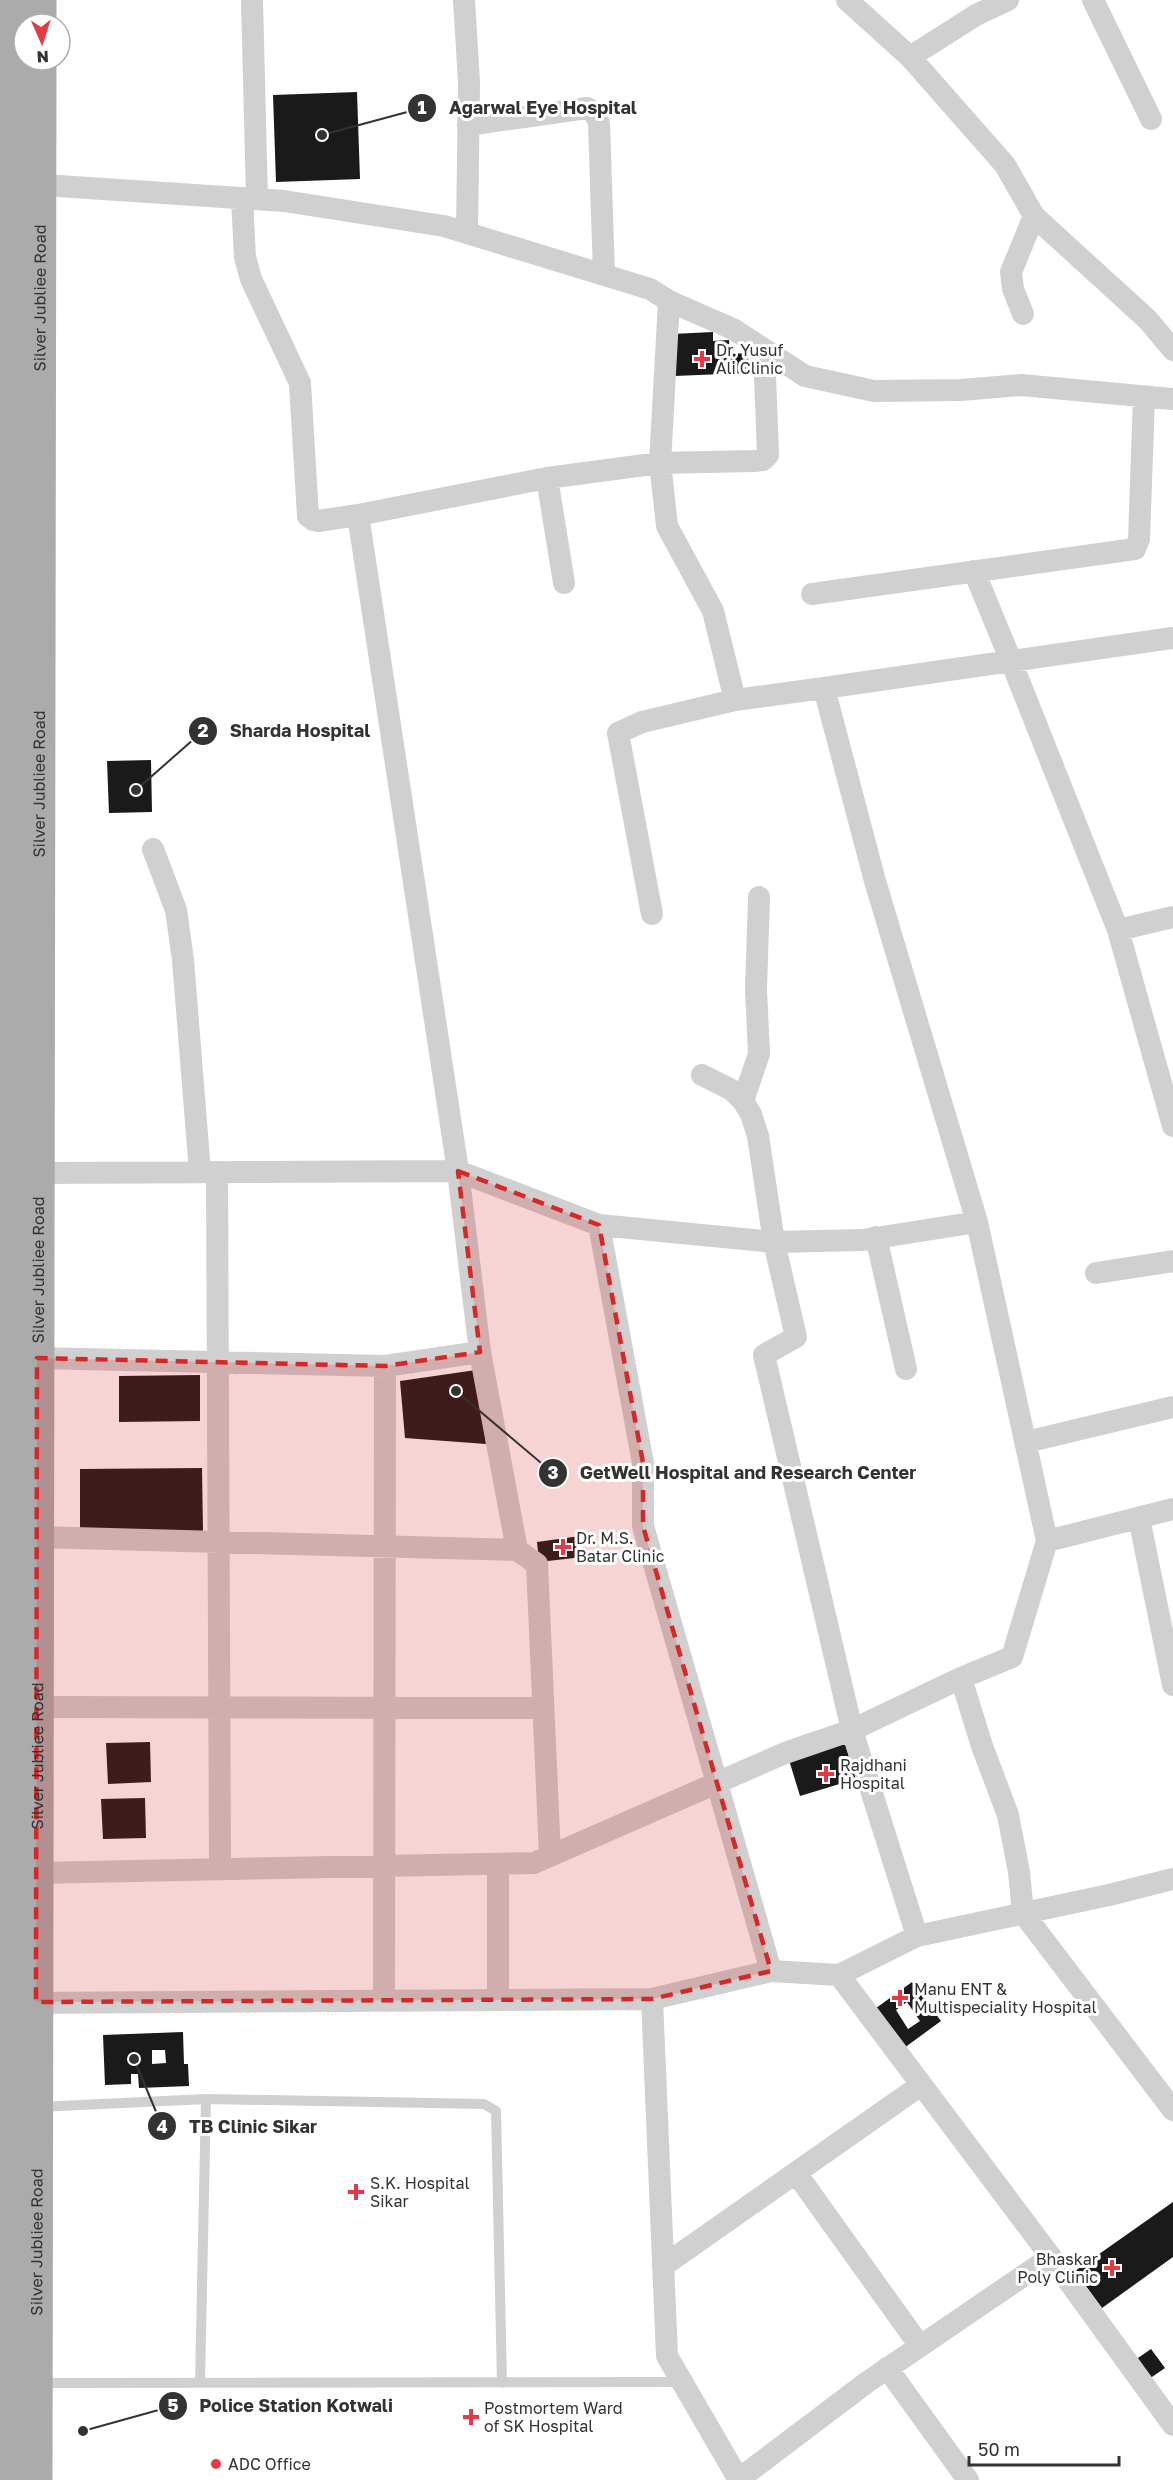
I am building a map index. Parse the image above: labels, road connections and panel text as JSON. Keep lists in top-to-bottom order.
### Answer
{
  "streets": {
    "main road": ["Silver Jubliee Road"]
  },
  "places": {
    "other": [
      "Agarwal Eye Hospital",
      "Sharda Hospital",
      "GetWell Hospital and Research Center",
      "TB Clinic Sikar",
      "Police Station Kotwali",
      "ADC Office"
    ],
    "health": [
      "Dr. Yusuf Ali Clinic",
      "Dr. M.S. Batar Clinic",
      "Rajdhani Hospital",
      "Manu ENT & Multispeciality Hospital",
      "S.K. Hospital Sikar",
      "Bhaskar Poly Clinic",
      "Postmortem Ward of SK Hospital"
    ]
  },
  "scale_bar": "50 m",
  "north": "bottom"
}
